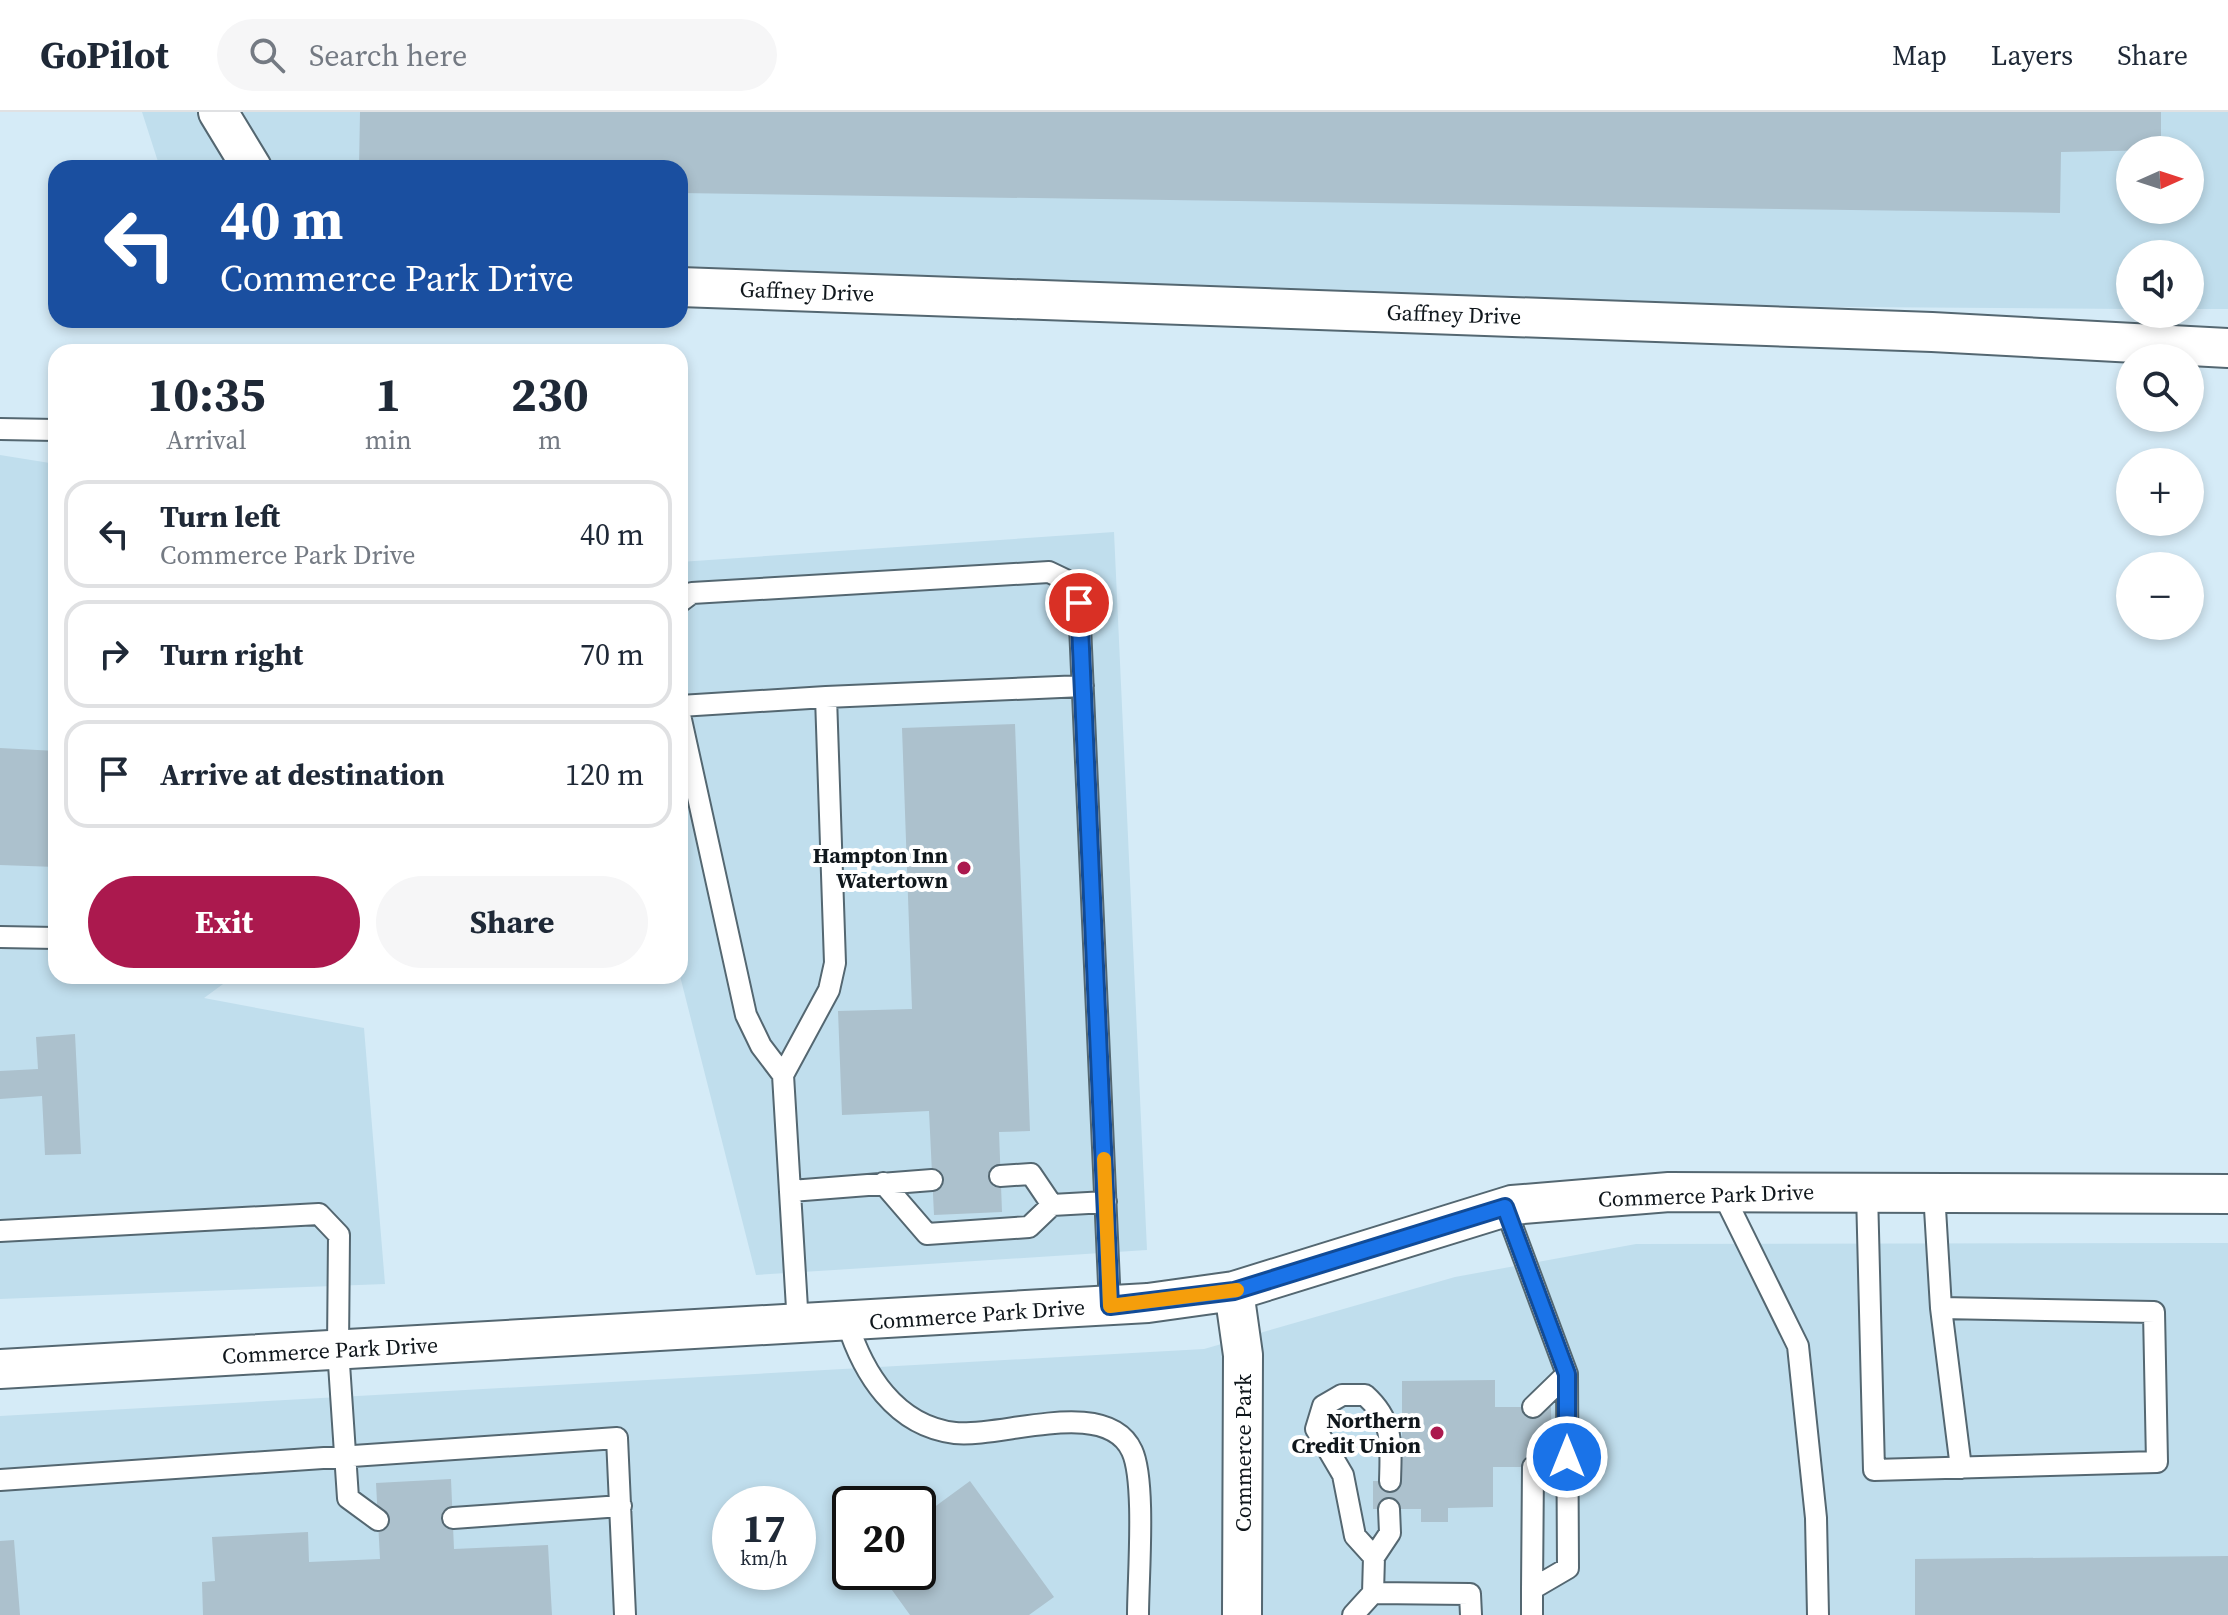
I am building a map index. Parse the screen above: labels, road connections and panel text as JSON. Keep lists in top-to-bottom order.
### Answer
{
  "streets": {
    "street": ["Gaffney Drive", "Commerce Park Drive", "Commerce Park"]
  },
  "crossings": [
    ["Commerce Park Drive", "Commerce Park"]
  ],
  "places": ["Hampton Inn Watertown", "Northern Credit Union"],
  "north": "right",
  "page": {
    "header": "GoPilot",
    "search": "Search here",
    "nav": ["Map", "Layers", "Share"],
    "map_buttons": ["+", "−"],
    "turn": ["40 m", "Commerce Park Drive"],
    "eta": [
      "10:35",
      "Arrival",
      "1",
      "min",
      "230",
      "m"
    ],
    "list": [
      {
        "name": "Turn left",
        "note": "Commerce Park Drive",
        "value": "40 m"
      },
      {
        "name": "Turn right",
        "value": "70 m"
      },
      {
        "name": "Arrive at destination",
        "value": "120 m"
      }
    ],
    "buttons": ["Exit", "Share"],
    "speed": "17 km/h",
    "limit": "20"
  }
}
